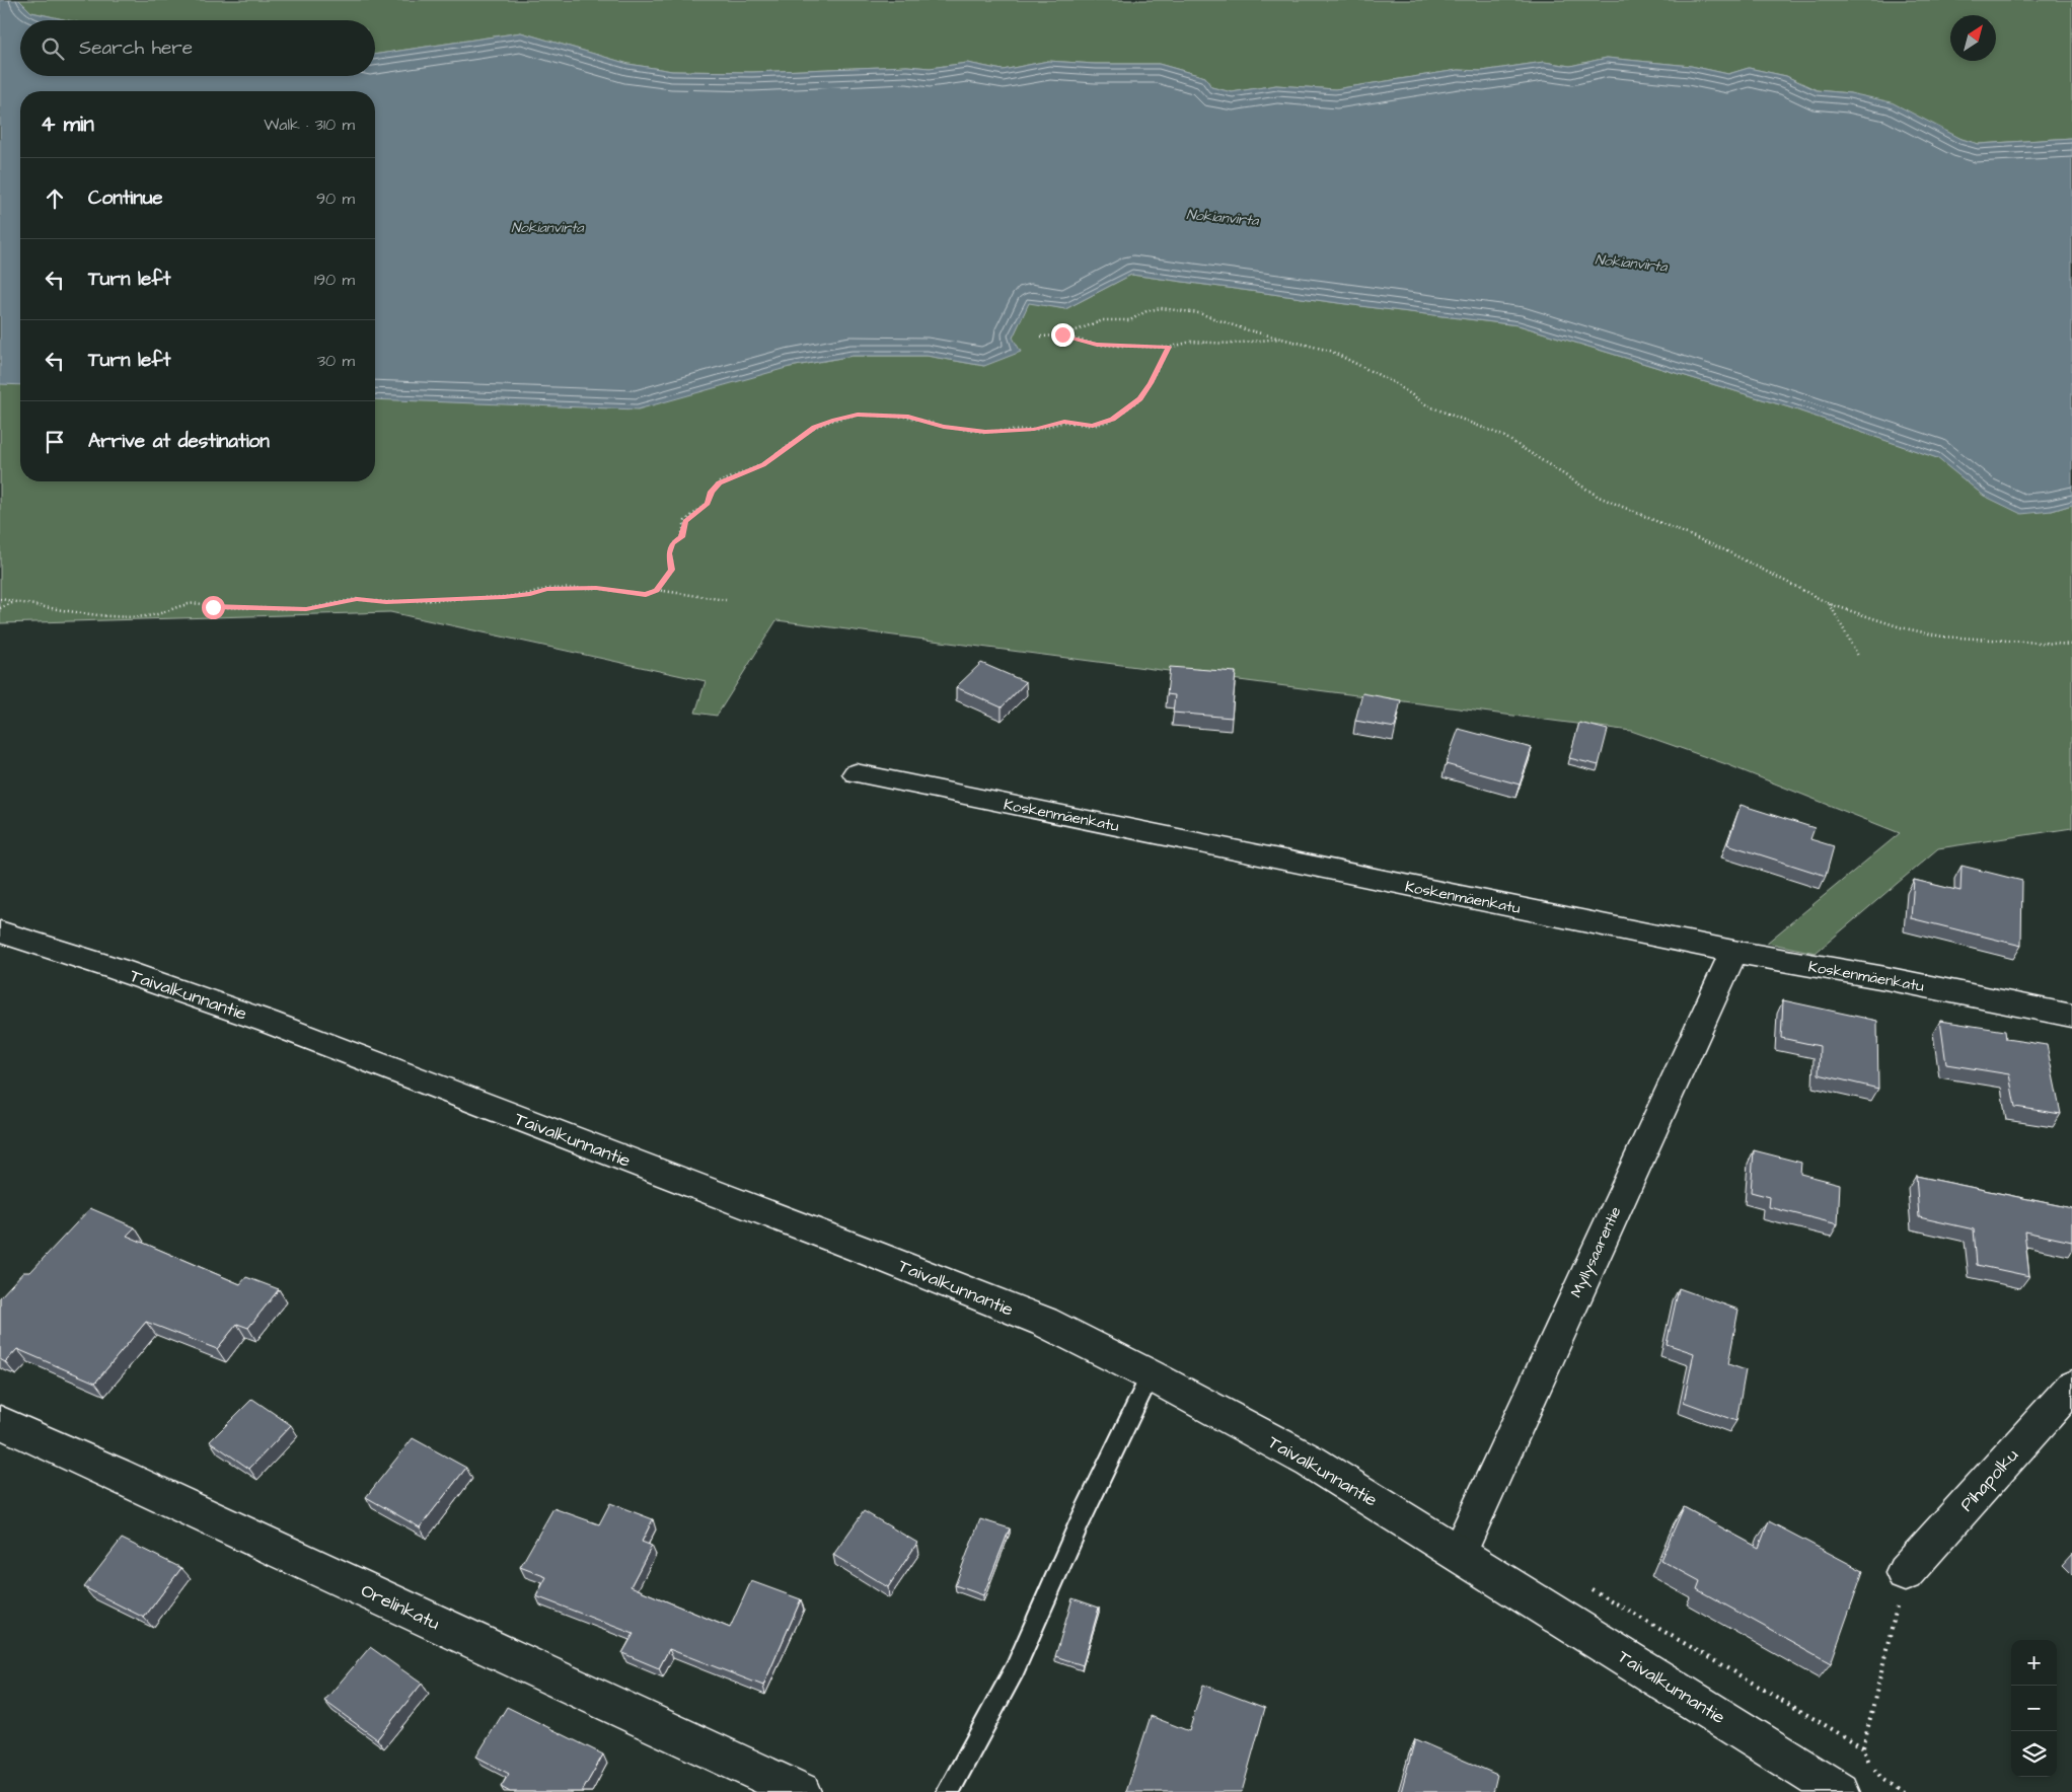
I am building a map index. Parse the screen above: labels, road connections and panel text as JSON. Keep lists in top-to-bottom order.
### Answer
{
  "streets": {
    "street": [
      "Koskenmäenkatu",
      "Taivalkunnantie",
      "Myllysaarentie",
      "Pihapolku",
      "Orelinkatu"
    ]
  },
  "crossings": [
    ["Koskenmäenkatu", "Myllysaarentie"],
    ["Taivalkunnantie", "Myllysaarentie"]
  ],
  "water": ["Nokianvirta"],
  "north": "top right",
  "page": {
    "search": "Search here",
    "heading": ["4 min", "Walk · 310 m"],
    "list": [
      ["Continue", "90 m"],
      ["Turn left", "190 m"],
      ["Turn left", "30 m"],
      "Arrive at destination"
    ],
    "map_buttons": ["+", "−"]
  }
}
